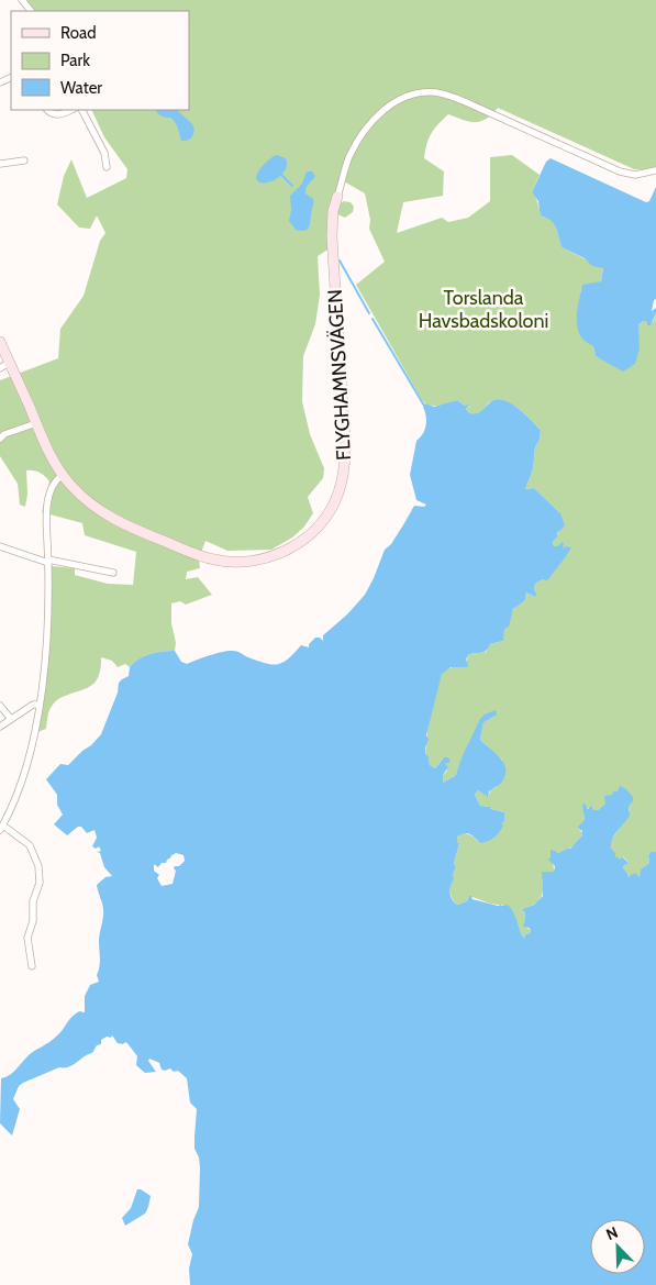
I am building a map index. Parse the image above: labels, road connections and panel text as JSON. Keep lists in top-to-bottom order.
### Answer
{
  "streets": {
    "street": ["FLYGHAMNSVÄGEN"]
  },
  "parks": ["Torslanda Havsbadskoloni"],
  "legend": ["Road", "Park", "Water"],
  "north": "top left"
}
